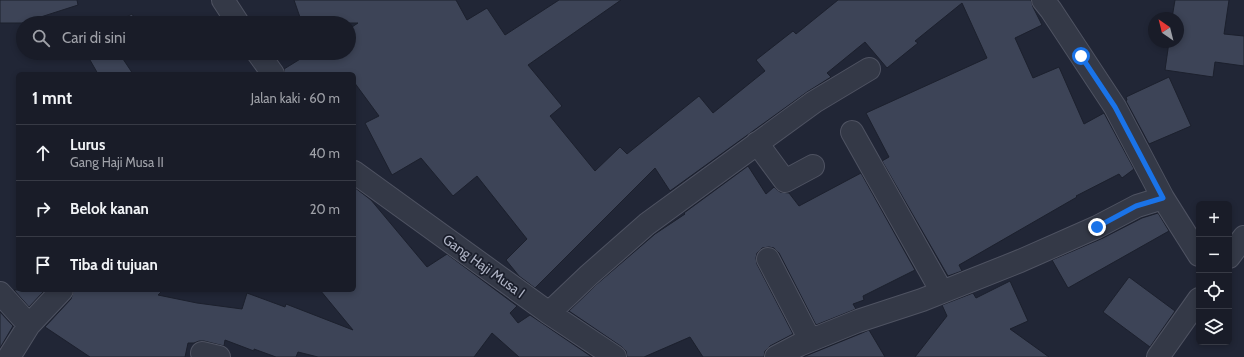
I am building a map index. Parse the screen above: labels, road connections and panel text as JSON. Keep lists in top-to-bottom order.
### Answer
{
  "streets": {
    "street": ["Gang Haji Musa I"]
  },
  "north": "top left",
  "page": {
    "search": "Cari di sini",
    "heading": ["1 mnt", "Jalan kaki · 60 m"],
    "list": [
      ["Lurus", "Gang Haji Musa II", "40 m"],
      ["Belok kanan", "20 m"],
      "Tiba di tujuan"
    ],
    "map_buttons": ["+", "−"]
  }
}
